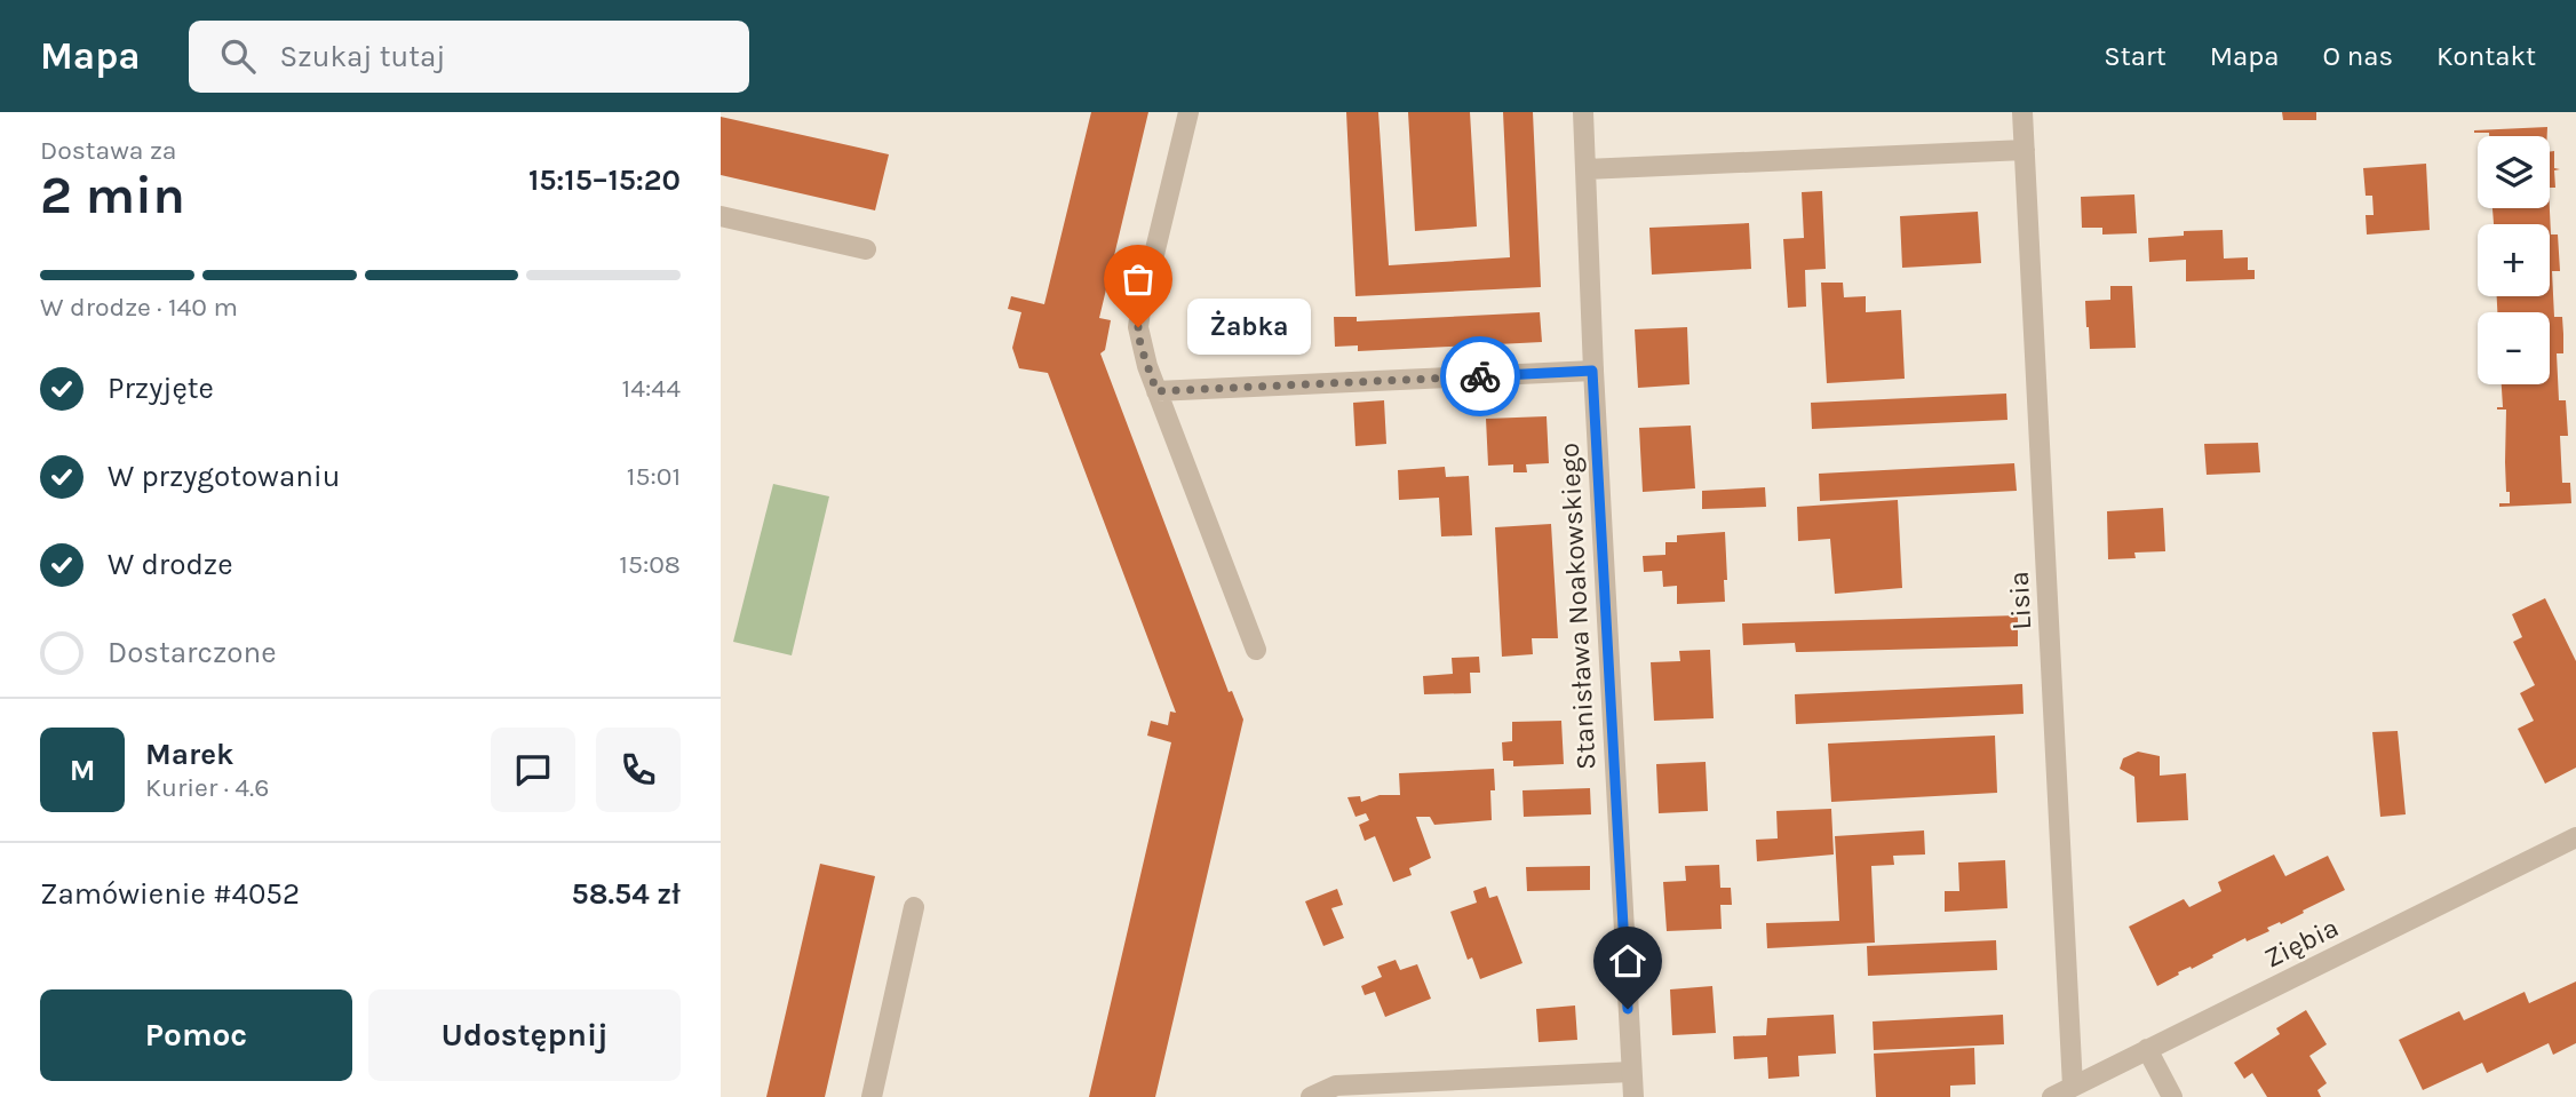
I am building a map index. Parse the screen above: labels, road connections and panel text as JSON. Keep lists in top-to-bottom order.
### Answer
{
  "streets": {
    "street": ["Lisia", "Stanisława Noakowskiego", "Ziębia"]
  },
  "crossings": [
    ["Lisia", "Ziębia"]
  ],
  "places": ["Żabka"],
  "page": {
    "header": "Mapa",
    "search": "Szukaj tutaj",
    "nav": [
      "Start",
      "Mapa",
      "O nas",
      "Kontakt"
    ],
    "heading": ["2 min", "Dostawa za", "15:15–15:20"],
    "panel": [
      "Marek",
      "Kurier · 4.6",
      "Zamówienie #4052",
      "58.54 zł"
    ],
    "map_buttons": ["+", "−"],
    "bar": "W drodze · 140 m",
    "bubble": "Żabka",
    "list": [
      ["Przyjęte", "14:44"],
      ["W przygotowaniu", "15:01"],
      ["W drodze", "15:08"],
      "Dostarczone"
    ],
    "round": "M",
    "buttons": ["Pomoc", "Udostępnij"]
  }
}
